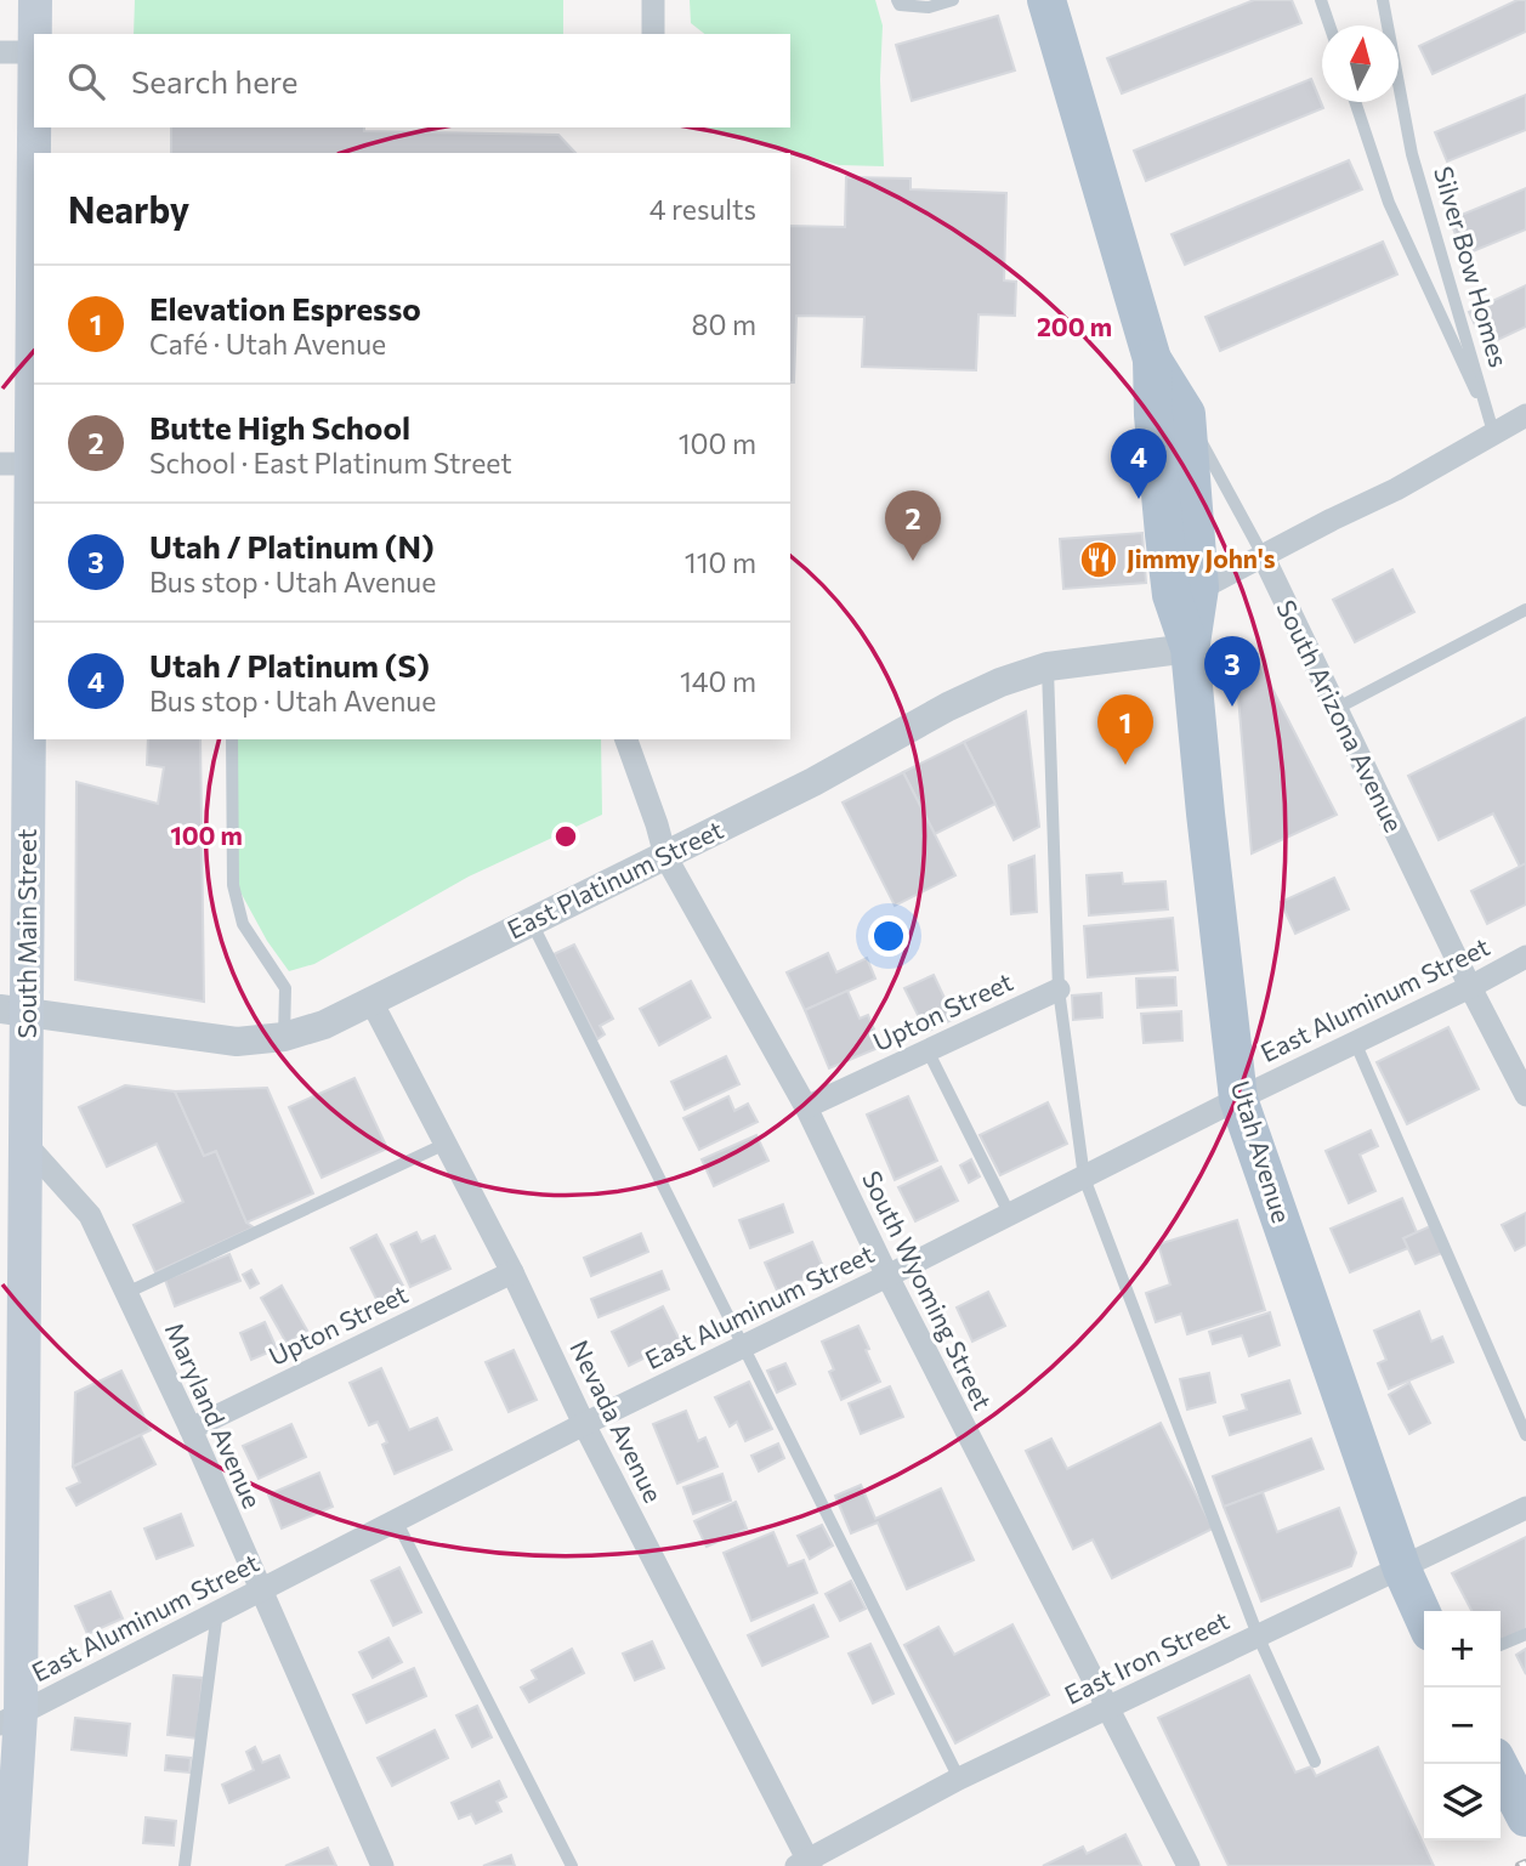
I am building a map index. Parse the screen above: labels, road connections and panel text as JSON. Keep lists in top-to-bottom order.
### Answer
{
  "streets": {
    "main road": ["South Arizona Avenue", "South Main Street", "Utah Avenue"],
    "street": [
      "East Platinum Street",
      "East Aluminum Street",
      "Upton Street",
      "South Wyoming Street",
      "Maryland Avenue",
      "Nevada Avenue",
      "East Iron Street"
    ],
    "lane": ["Silver Bow Homes"]
  },
  "crossings": [
    ["South Arizona Avenue", "East Aluminum Street"],
    ["South Arizona Avenue", "Utah Avenue"],
    ["East Platinum Street", "South Main Street"],
    ["East Platinum Street", "Utah Avenue"],
    ["East Platinum Street", "South Wyoming Street"],
    ["East Platinum Street", "Nevada Avenue"],
    ["South Main Street", "East Aluminum Street"],
    ["South Main Street", "Maryland Avenue"],
    ["East Aluminum Street", "Utah Avenue"],
    ["East Aluminum Street", "South Wyoming Street"],
    ["East Aluminum Street", "Maryland Avenue"],
    ["East Aluminum Street", "Nevada Avenue"],
    ["Upton Street", "South Wyoming Street"],
    ["Upton Street", "Maryland Avenue"],
    ["Upton Street", "Nevada Avenue"],
    ["Utah Avenue", "East Iron Street"],
    ["South Wyoming Street", "East Iron Street"],
    ["Nevada Avenue", "East Iron Street"]
  ],
  "places": {
    "restaurant": ["Jimmy John's"]
  },
  "north": "top",
  "page": {
    "search": "Search here",
    "heading": ["Nearby", "4 results"],
    "list": [
      {
        "mark": "1",
        "name": "Elevation Espresso",
        "note": "Café · Utah Avenue",
        "value": "80 m"
      },
      {
        "mark": "2",
        "name": "Butte High School",
        "note": "School · East Platinum Street",
        "value": "100 m"
      },
      {
        "mark": "3",
        "name": "Utah / Platinum (N)",
        "note": "Bus stop · Utah Avenue",
        "value": "110 m"
      },
      {
        "mark": "4",
        "name": "Utah / Platinum (S)",
        "note": "Bus stop · Utah Avenue",
        "value": "140 m"
      }
    ],
    "pins": [
      "4",
      "2",
      "3",
      "1"
    ],
    "map_buttons": ["+", "−"]
  },
  "rings": ["200 m", "100 m"]
}
